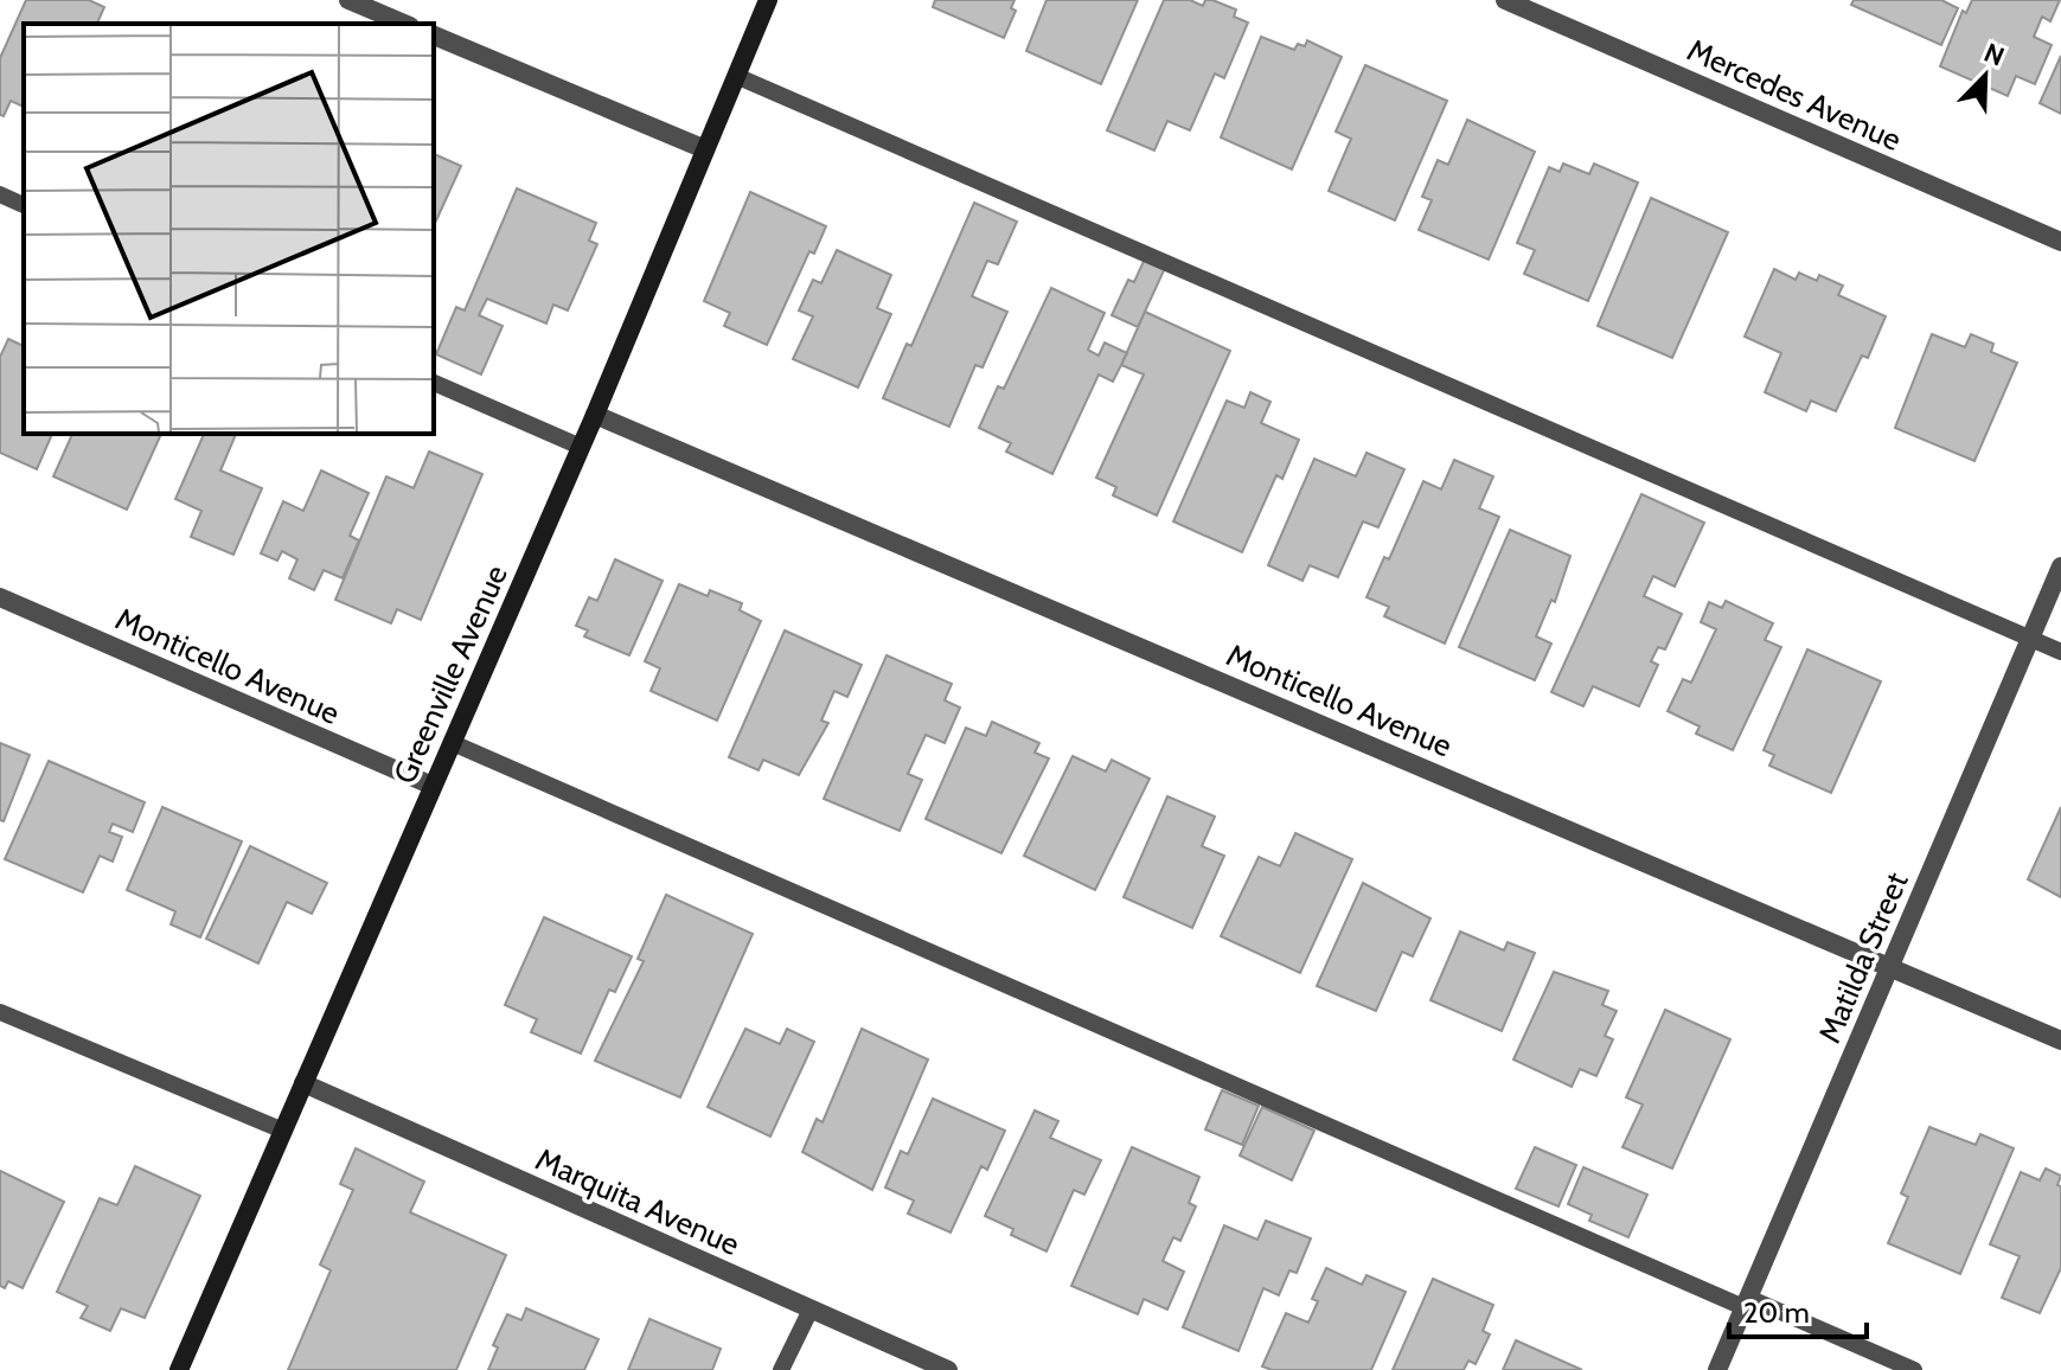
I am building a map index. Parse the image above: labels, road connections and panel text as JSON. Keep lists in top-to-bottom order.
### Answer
{
  "streets": {
    "main road": ["Greenville Avenue"],
    "street": [
      "Mercedes Avenue",
      "Monticello Avenue",
      "Matilda Street",
      "Marquita Avenue"
    ]
  },
  "crossings": [
    ["Monticello Avenue", "Greenville Avenue"],
    ["Monticello Avenue", "Matilda Street"],
    ["Greenville Avenue", "Marquita Avenue"]
  ],
  "scale_bar": "20 m",
  "north": "top right"
}
